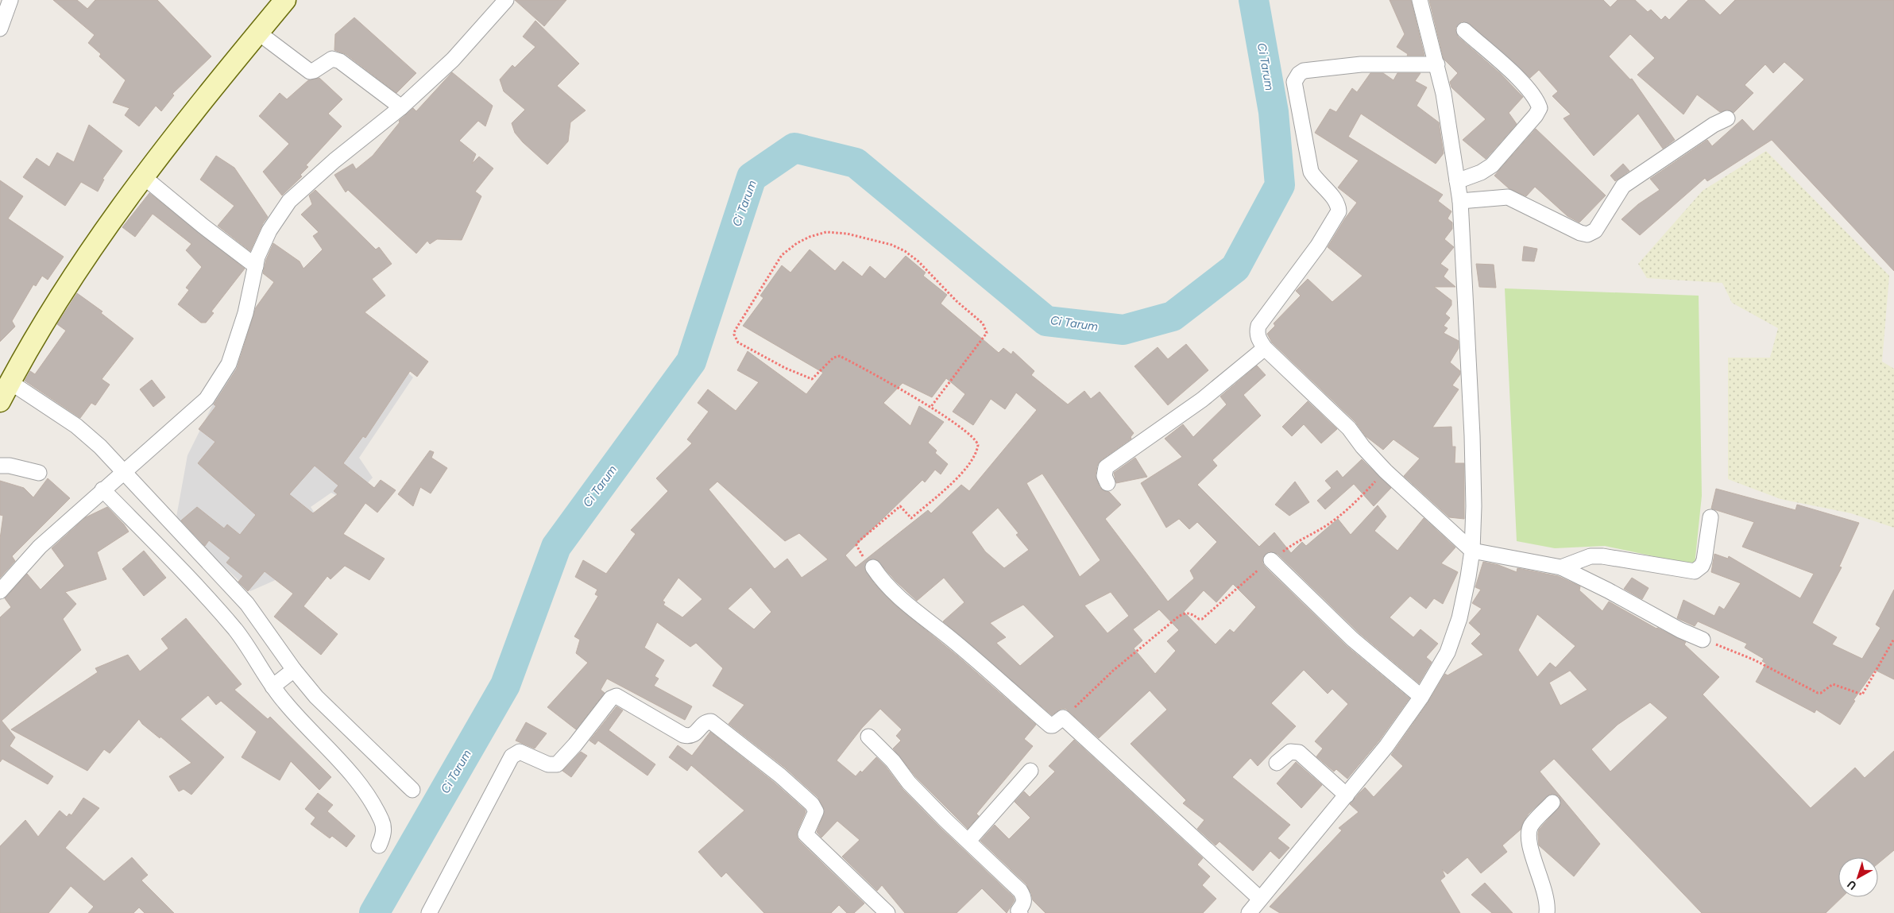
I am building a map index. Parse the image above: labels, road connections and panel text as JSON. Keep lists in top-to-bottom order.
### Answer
{
  "water": ["Ci Tarum"],
  "north": "bottom left"
}
